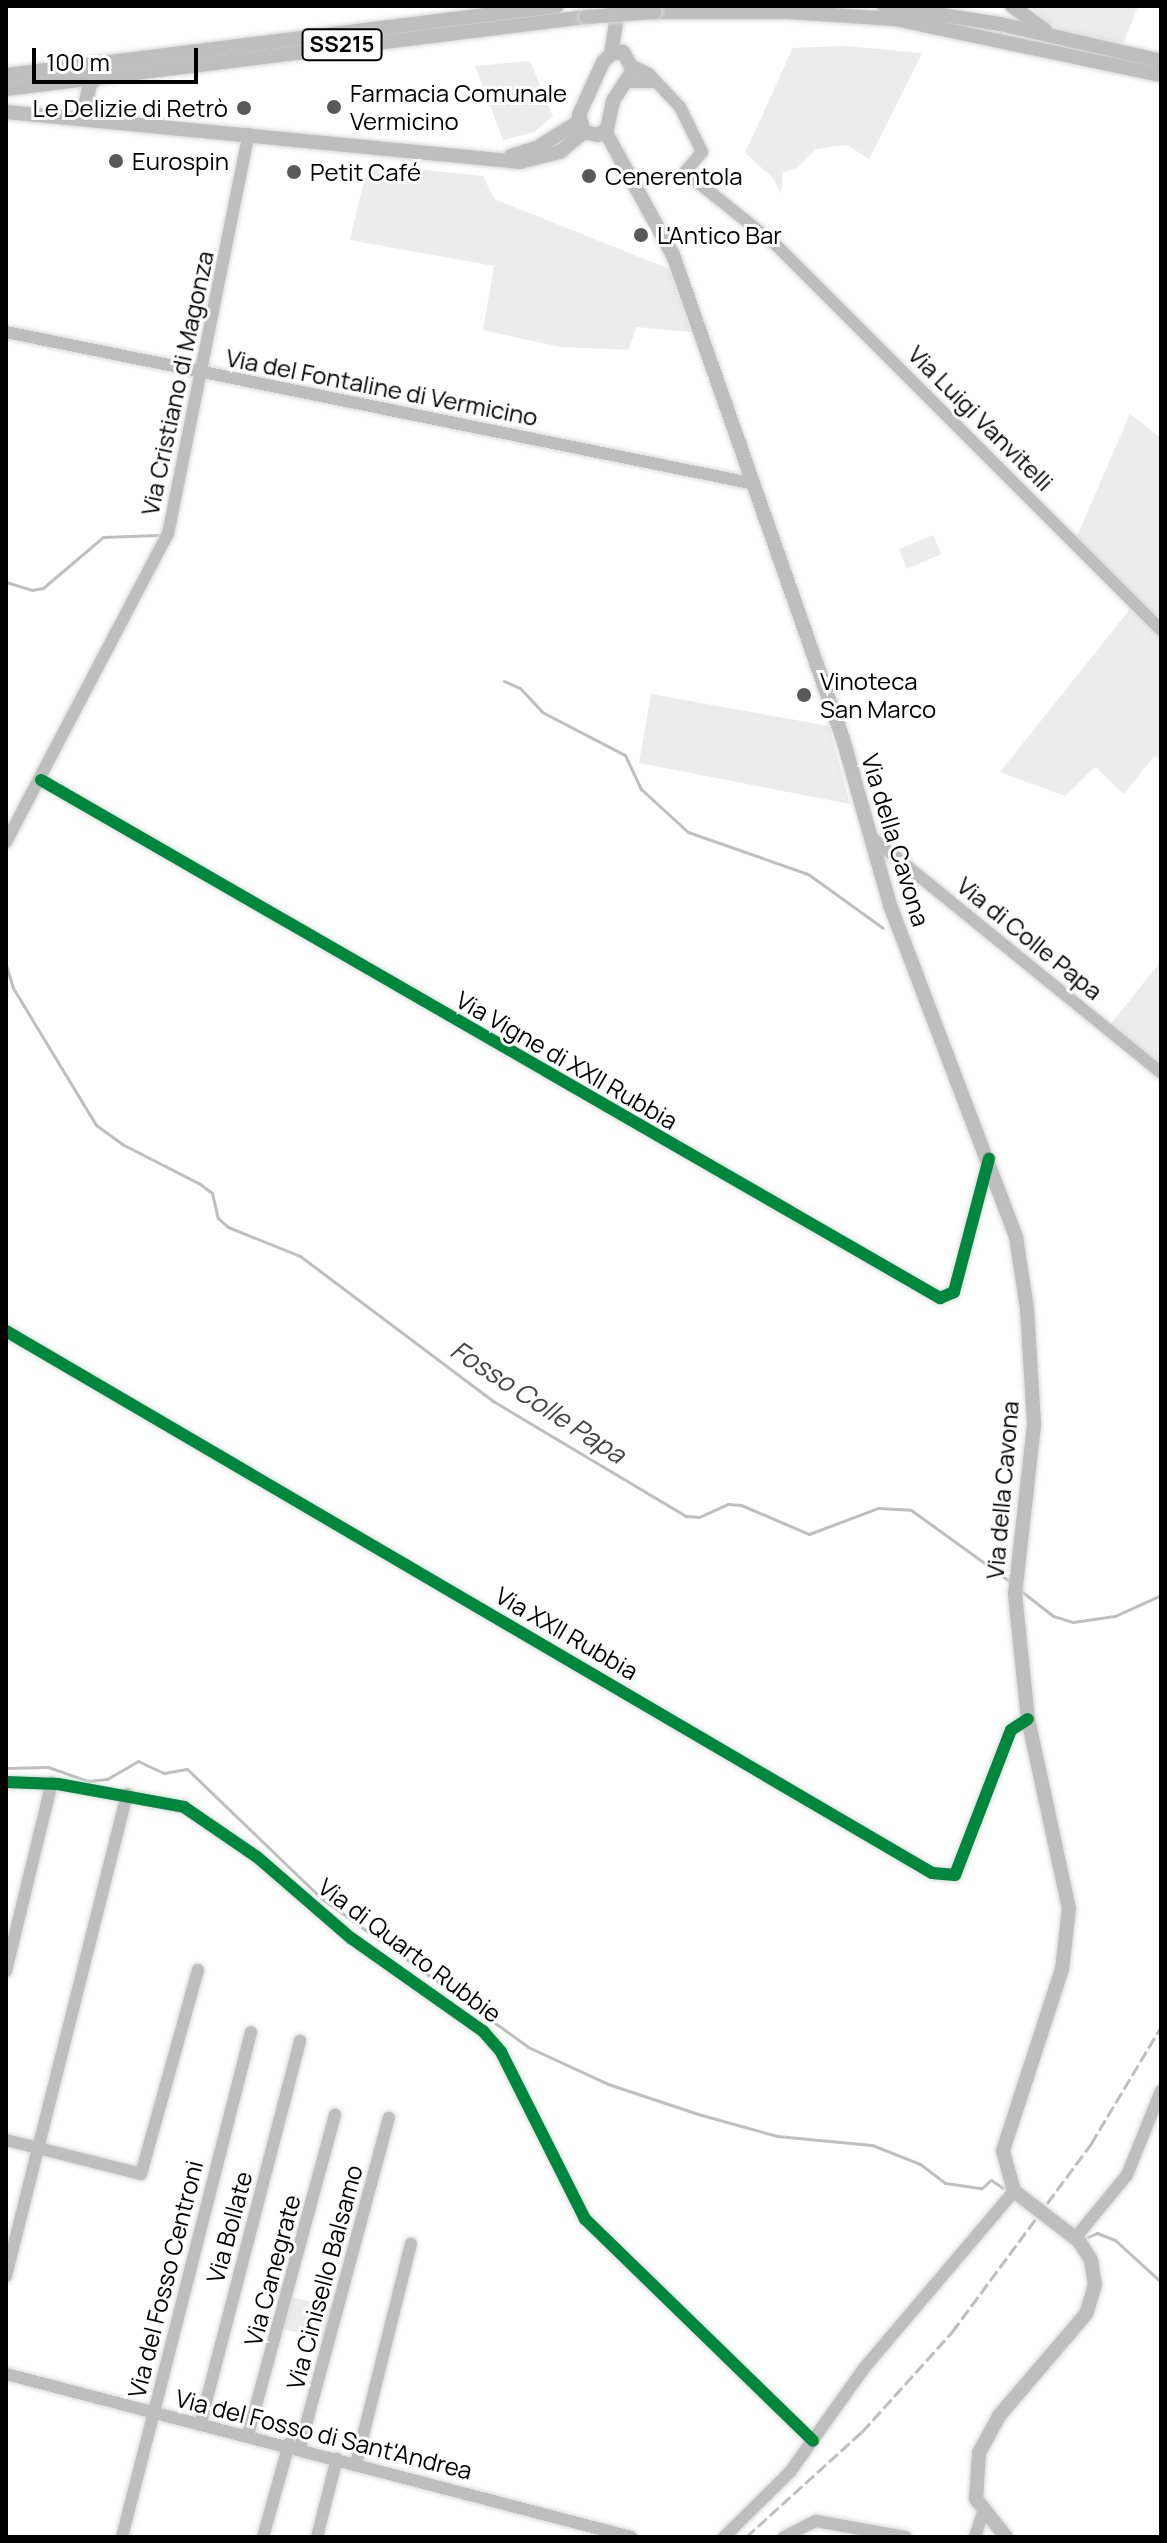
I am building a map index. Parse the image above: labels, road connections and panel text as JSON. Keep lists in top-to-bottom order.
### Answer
{
  "streets": {
    "main road": ["SS215", "Via della Cavona"],
    "street": [
      "Via Cristiano di Magonza",
      "Via del Fontaline di Vermicino",
      "Via Luigi Vanvitelli",
      "Via di Colle Papa",
      "Via Vigne di XXII Rubbia",
      "Via XXII Rubbia",
      "Via di Quarto Rubbie",
      "Via Bollate",
      "Via Canegrate",
      "Via Cinisello Balsamo",
      "Via del Fosso Centroni",
      "Via del Fosso di Sant'Andrea"
    ]
  },
  "crossings": [
    ["Via Cristiano di Magonza", "Via del Fontaline di Vermicino"],
    ["Via Cristiano di Magonza", "Via Vigne di XXII Rubbia"],
    ["Via del Fontaline di Vermicino", "Via della Cavona"],
    ["Via della Cavona", "Via di Colle Papa"],
    ["Via della Cavona", "Via Vigne di XXII Rubbia"],
    ["Via della Cavona", "Via XXII Rubbia"],
    ["Via Bollate", "Via del Fosso di Sant'Andrea"],
    ["Via Canegrate", "Via del Fosso di Sant'Andrea"],
    ["Via Cinisello Balsamo", "Via del Fosso di Sant'Andrea"],
    ["Via del Fosso Centroni", "Via del Fosso di Sant'Andrea"]
  ],
  "water": ["Fosso Colle Papa"],
  "places": [
    "Farmacia Comunale Vermicino",
    "Le Delizie di Retrò",
    "Eurospin",
    "Petit Café",
    "Cenerentola",
    "L'Antico Bar",
    "Vinoteca San Marco"
  ],
  "scale_bar": "100 m"
}
